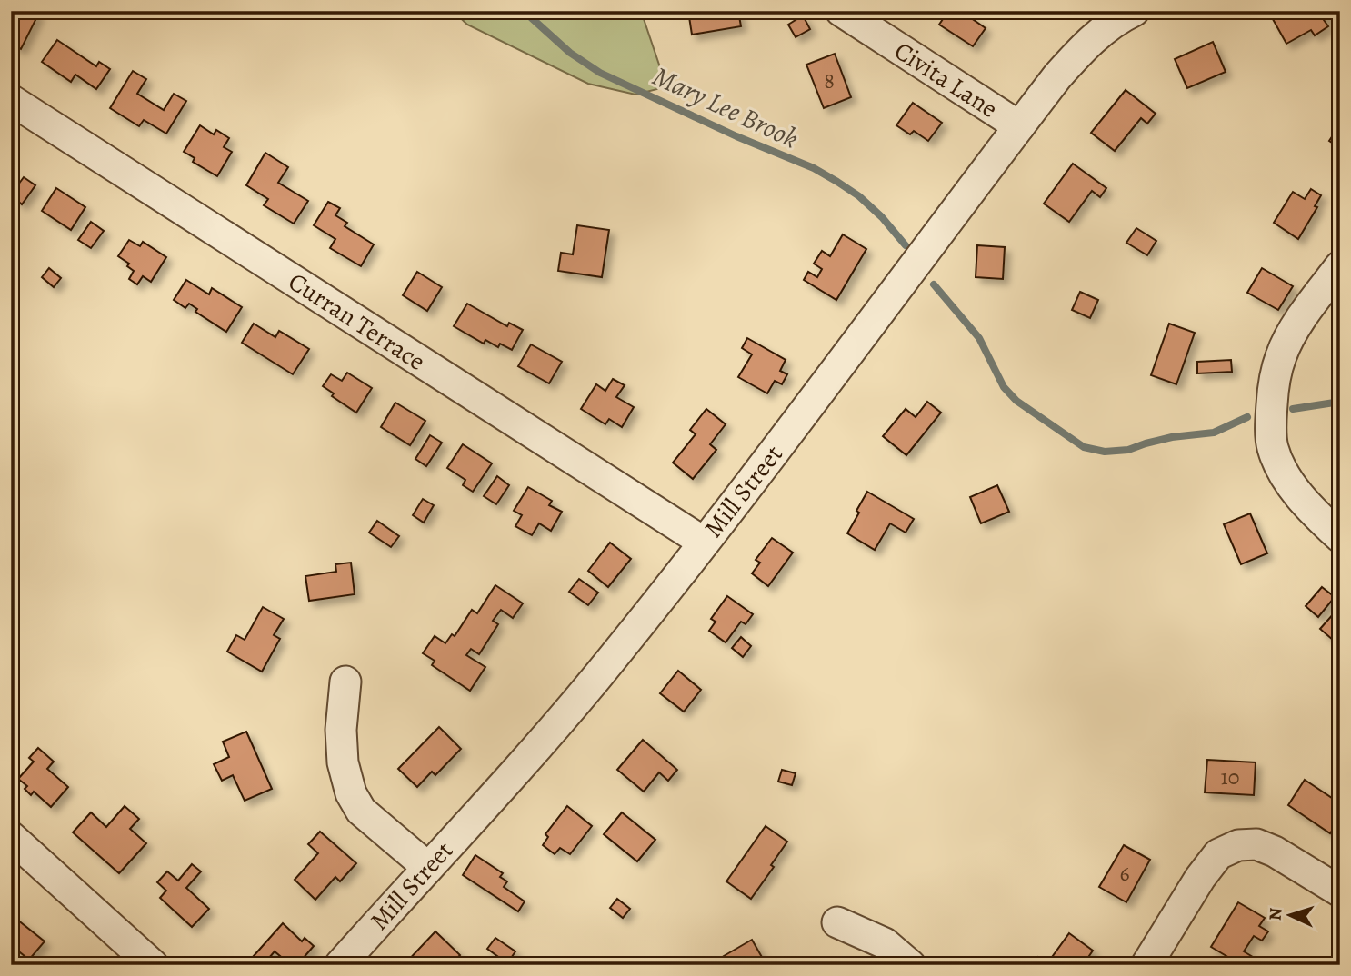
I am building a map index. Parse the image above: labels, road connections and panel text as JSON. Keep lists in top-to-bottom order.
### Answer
{
  "streets": {
    "street": ["Civita Lane", "Curran Terrace", "Mill Street"]
  },
  "crossings": [
    ["Civita Lane", "Mill Street"],
    ["Curran Terrace", "Mill Street"]
  ],
  "water": ["Mary Lee Brook"],
  "house_numbers": ["8", "10", "6"],
  "north": "left"
}
